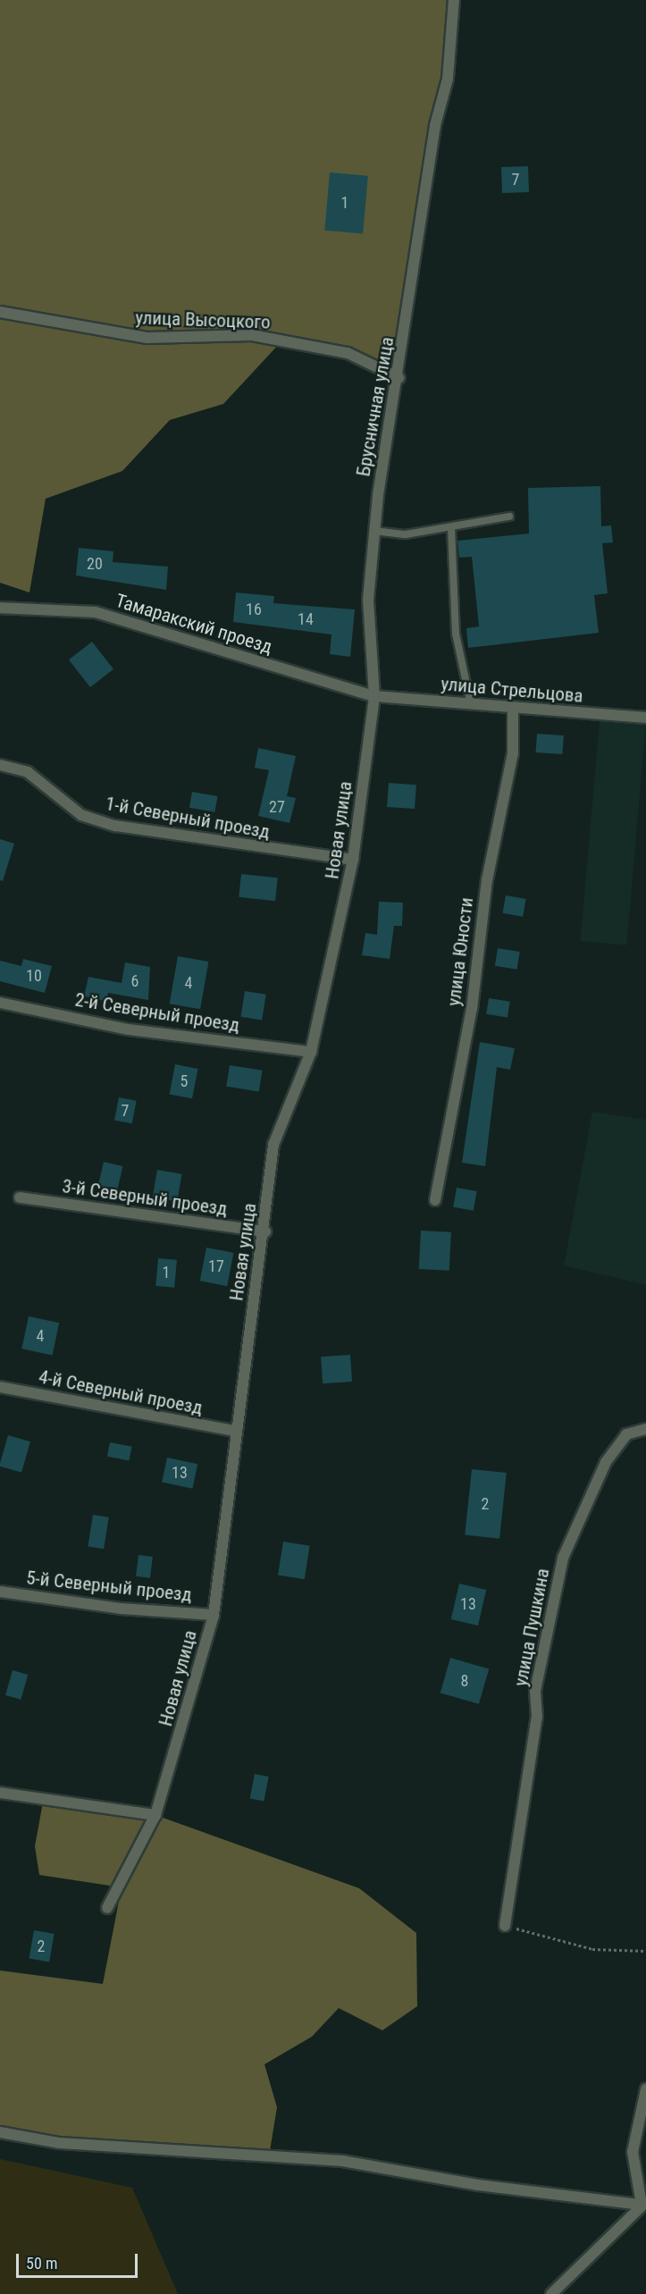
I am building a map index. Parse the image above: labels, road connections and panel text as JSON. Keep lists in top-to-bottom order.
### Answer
{
  "streets": {
    "street": [
      "улица Высоцкого",
      "Брусничная улица",
      "Тамаракский проезд",
      "улица Стрельцова",
      "1-й Северный проезд",
      "Новая улица",
      "улица Юности",
      "2-й Северный проезд",
      "3-й Северный проезд",
      "4-й Северный проезд",
      "5-й Северный проезд",
      "улица Пушкина"
    ]
  },
  "crossings": [
    ["улица Высоцкого", "Брусничная улица"],
    ["Брусничная улица", "Тамаракский проезд"],
    ["Брусничная улица", "улица Стрельцова"],
    ["Брусничная улица", "Новая улица"],
    ["Тамаракский проезд", "улица Стрельцова"],
    ["Тамаракский проезд", "Новая улица"],
    ["улица Стрельцова", "Новая улица"],
    ["улица Стрельцова", "улица Юности"],
    ["1-й Северный проезд", "Новая улица"],
    ["Новая улица", "2-й Северный проезд"],
    ["Новая улица", "3-й Северный проезд"],
    ["Новая улица", "4-й Северный проезд"],
    ["Новая улица", "5-й Северный проезд"]
  ],
  "house_numbers": [
    "7",
    "1",
    "20",
    "16",
    "14",
    "27",
    "10",
    "6",
    "4",
    "5",
    "7",
    "17",
    "1",
    "4",
    "13",
    "2",
    "13",
    "8",
    "2"
  ],
  "scale_bar": "50 m"
}
